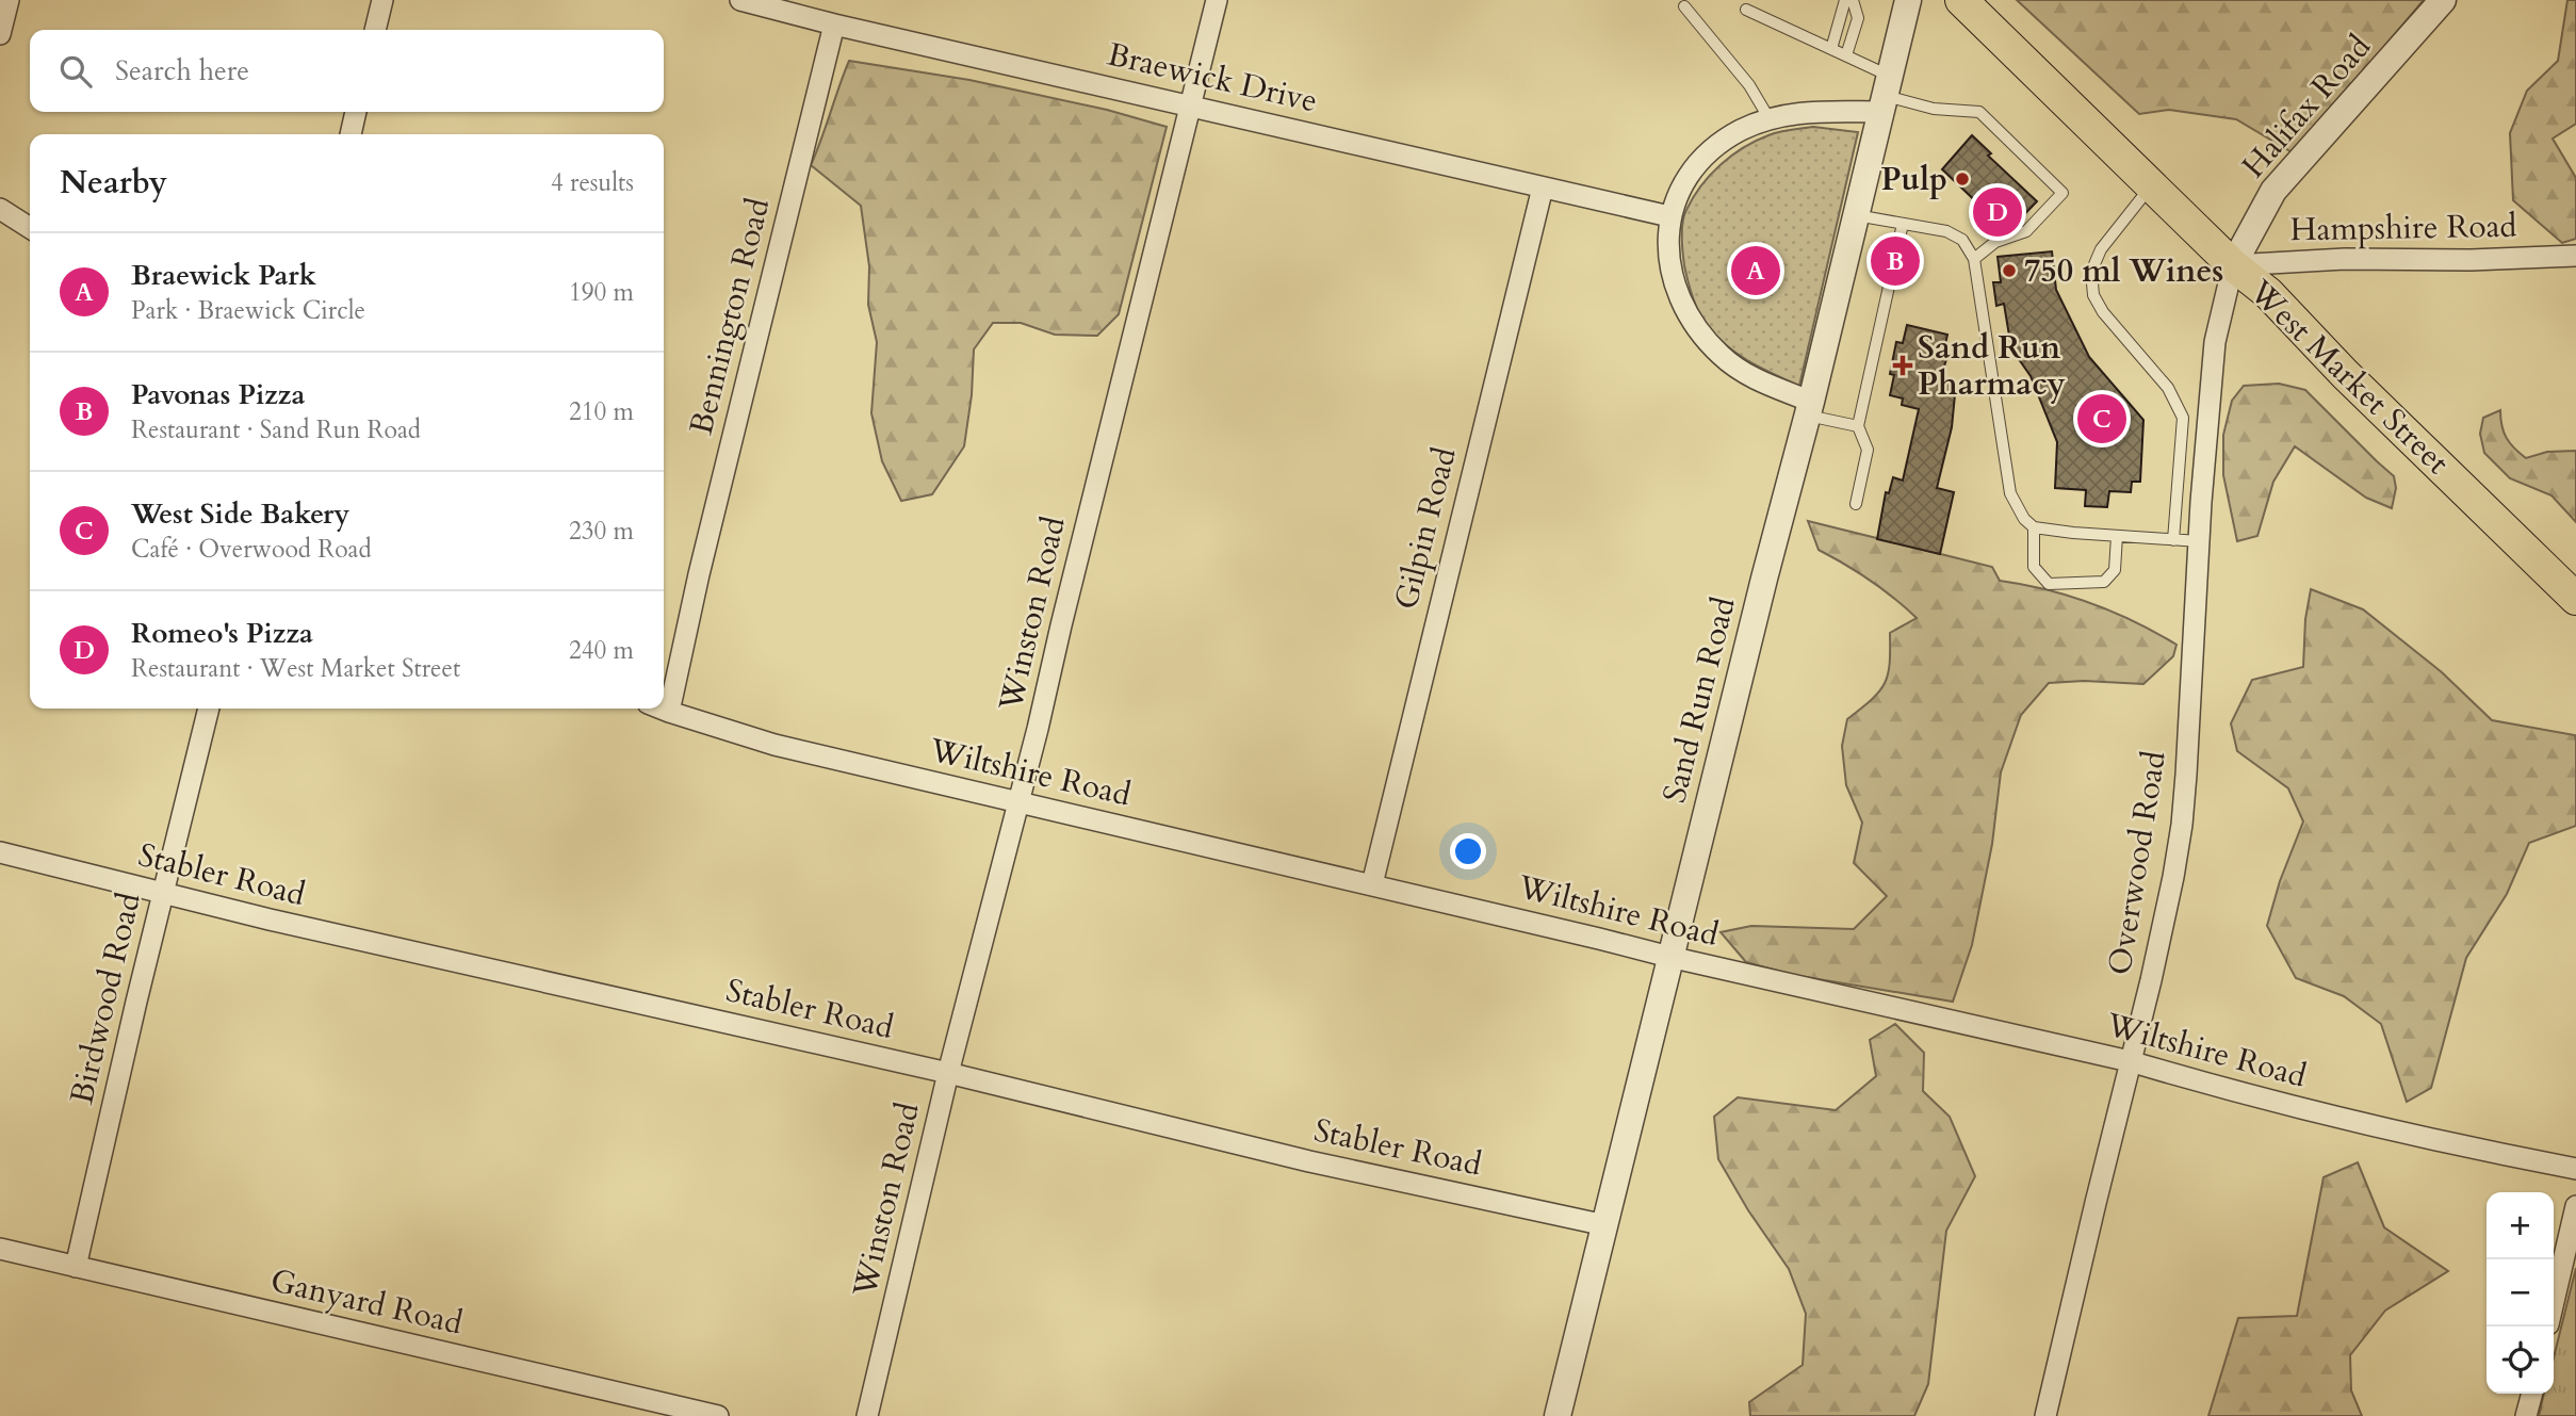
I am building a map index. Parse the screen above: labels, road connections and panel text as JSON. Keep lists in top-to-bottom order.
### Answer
{
  "streets": {
    "main road": ["West Market Street"],
    "street": [
      "Braewick Drive",
      "Halifax Road",
      "Hampshire Road",
      "Bennington Road",
      "Gilpin Road",
      "Winston Road",
      "Sand Run Road",
      "Wiltshire Road",
      "Overwood Road",
      "Stabler Road",
      "Birdwood Road",
      "Ganyard Road"
    ]
  },
  "crossings": [
    ["Braewick Drive", "Bennington Road"],
    ["Braewick Drive", "Gilpin Road"],
    ["Braewick Drive", "Winston Road"],
    ["Halifax Road", "Hampshire Road"],
    ["Halifax Road", "West Market Street"],
    ["Halifax Road", "Overwood Road"],
    ["Hampshire Road", "West Market Street"],
    ["Hampshire Road", "Overwood Road"],
    ["Bennington Road", "Wiltshire Road"],
    ["West Market Street", "Overwood Road"],
    ["Gilpin Road", "Wiltshire Road"],
    ["Winston Road", "Wiltshire Road"],
    ["Winston Road", "Stabler Road"],
    ["Sand Run Road", "Wiltshire Road"],
    ["Sand Run Road", "Stabler Road"],
    ["Wiltshire Road", "Overwood Road"],
    ["Stabler Road", "Birdwood Road"],
    ["Birdwood Road", "Ganyard Road"]
  ],
  "places": {
    "other": ["Pulp", "750 ml Wines"],
    "health": ["Sand Run Pharmacy"]
  },
  "page": {
    "search": "Search here",
    "heading": ["Nearby", "4 results"],
    "pins": [
      "D",
      "B",
      "A",
      "C"
    ],
    "list": [
      {
        "mark": "A",
        "name": "Braewick Park",
        "note": "Park · Braewick Circle",
        "value": "190 m"
      },
      {
        "mark": "B",
        "name": "Pavonas Pizza",
        "note": "Restaurant · Sand Run Road",
        "value": "210 m"
      },
      {
        "mark": "C",
        "name": "West Side Bakery",
        "note": "Café · Overwood Road",
        "value": "230 m"
      },
      {
        "mark": "D",
        "name": "Romeo's Pizza",
        "note": "Restaurant · West Market Street",
        "value": "240 m"
      }
    ],
    "map_buttons": ["+", "−"]
  }
}
